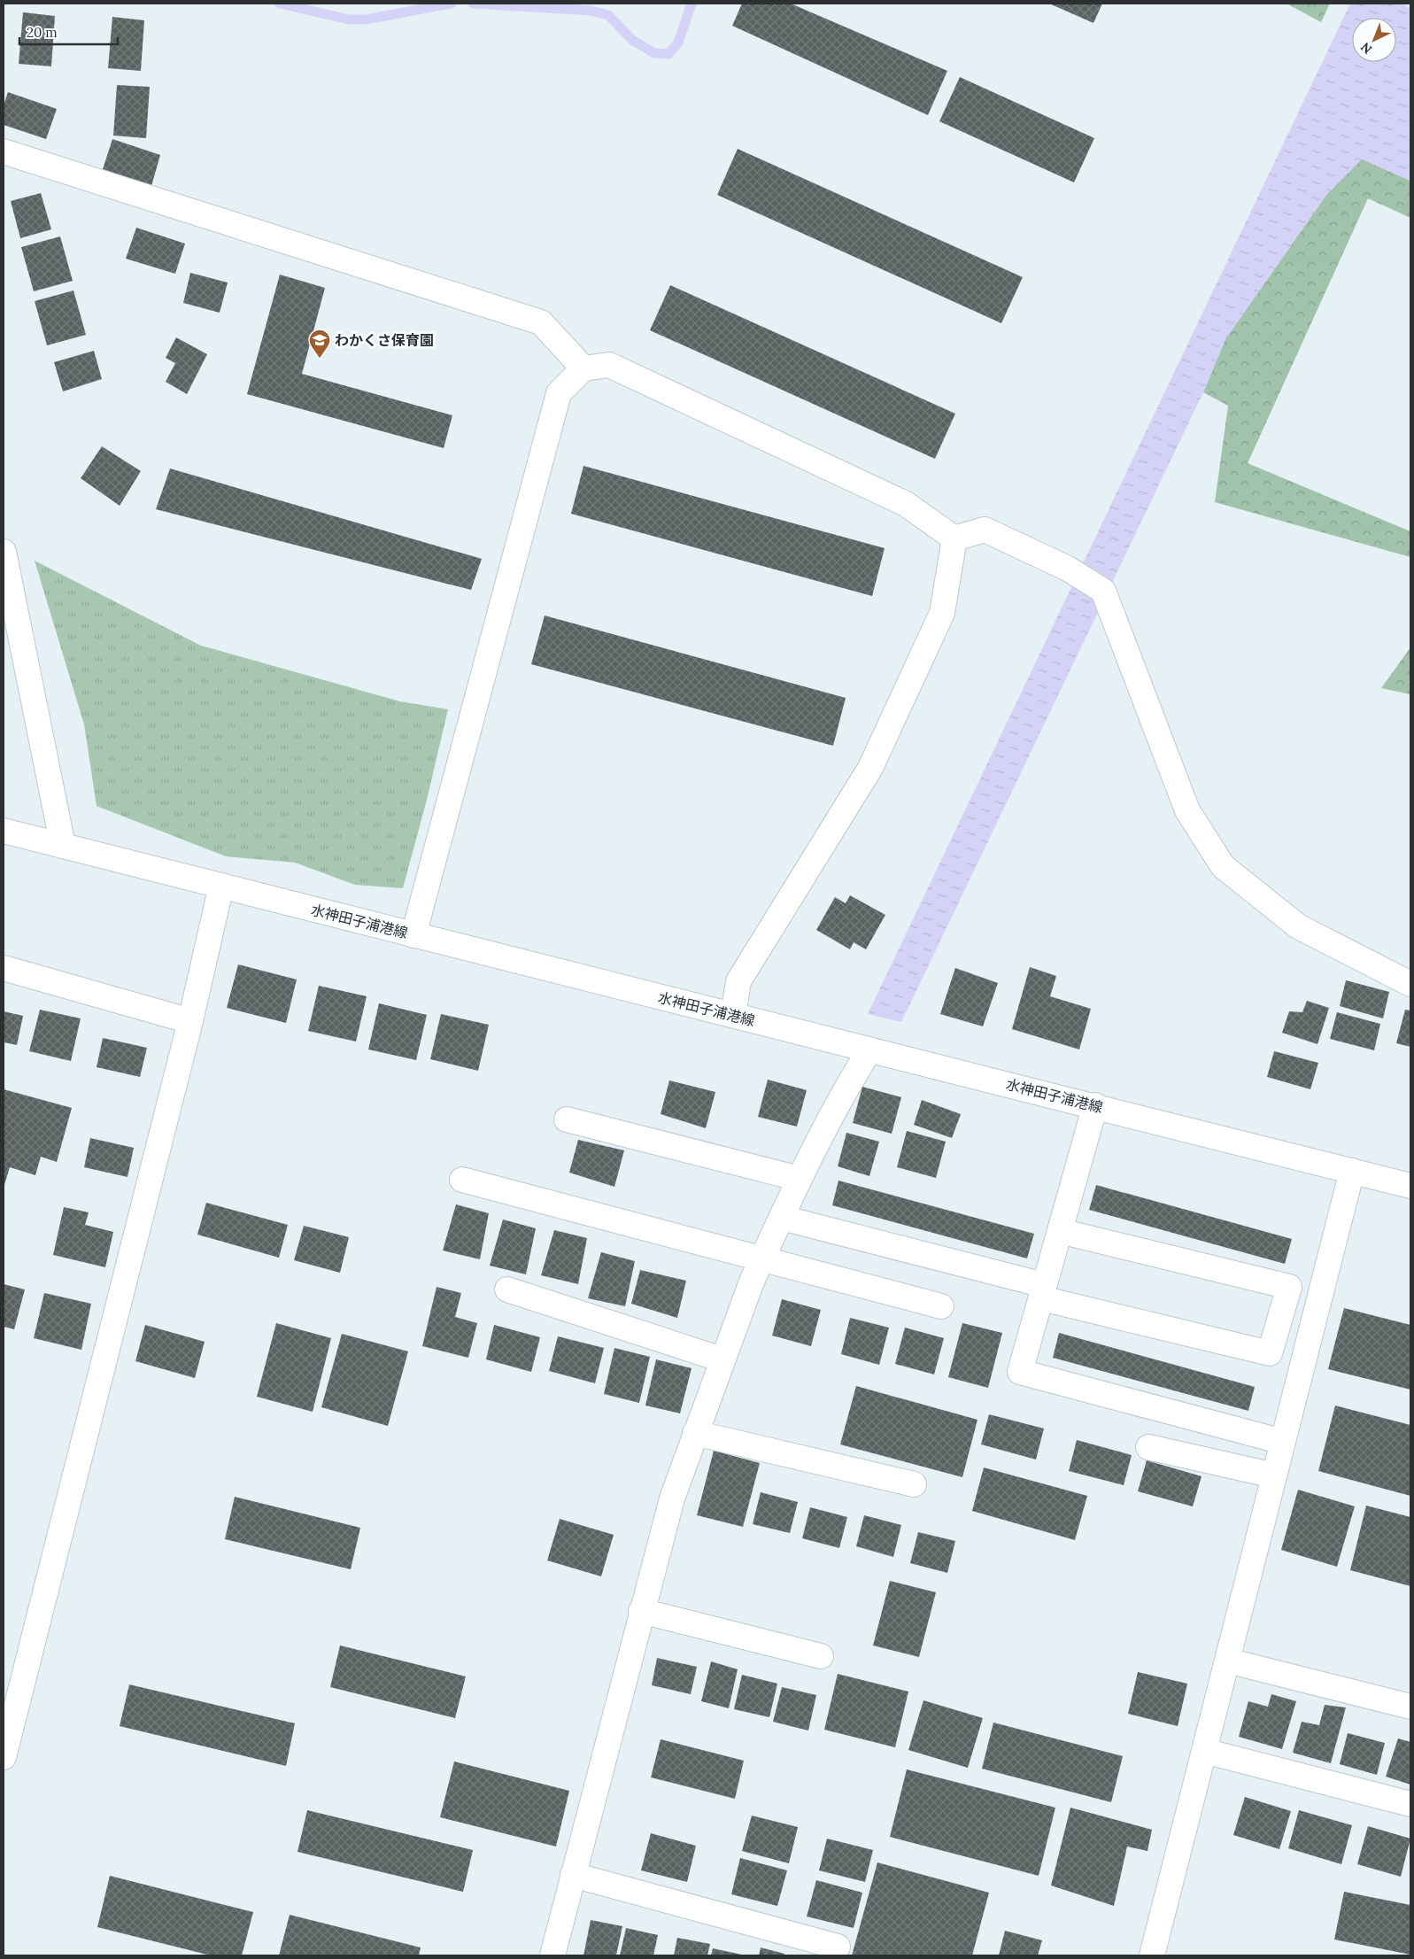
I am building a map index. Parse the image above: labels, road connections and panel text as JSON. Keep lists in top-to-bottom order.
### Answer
{
  "streets": {
    "street": ["水神田子浦港線"]
  },
  "places": {
    "school or university": ["わかくさ保育園"]
  },
  "scale_bar": "20 m",
  "north": "bottom left"
}
